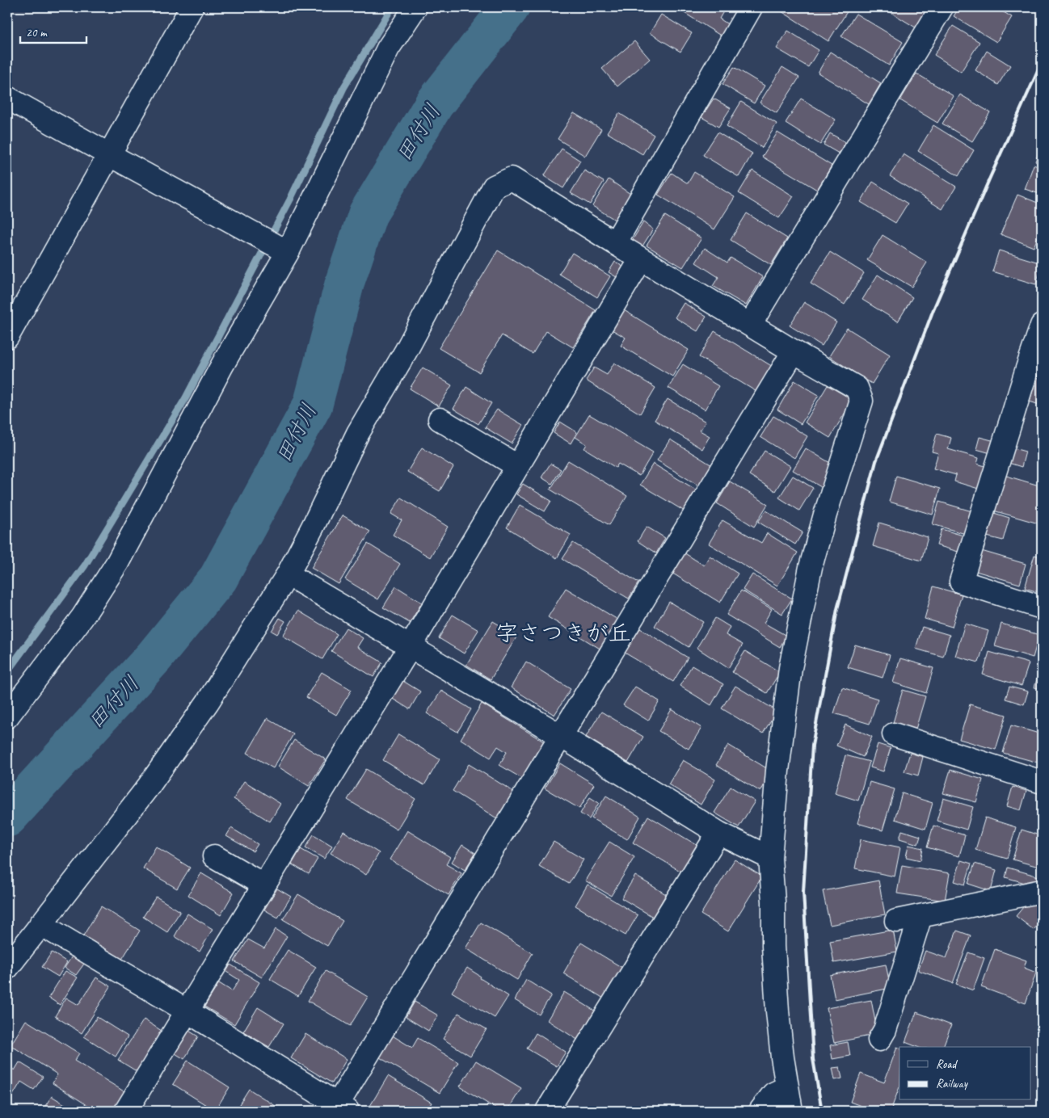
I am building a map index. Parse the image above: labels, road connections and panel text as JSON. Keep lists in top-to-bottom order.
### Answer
{
  "districts": ["字さつきが丘"],
  "water": ["田付川"],
  "legend": ["Road", "Railway"],
  "scale_bar": "20 m"
}
